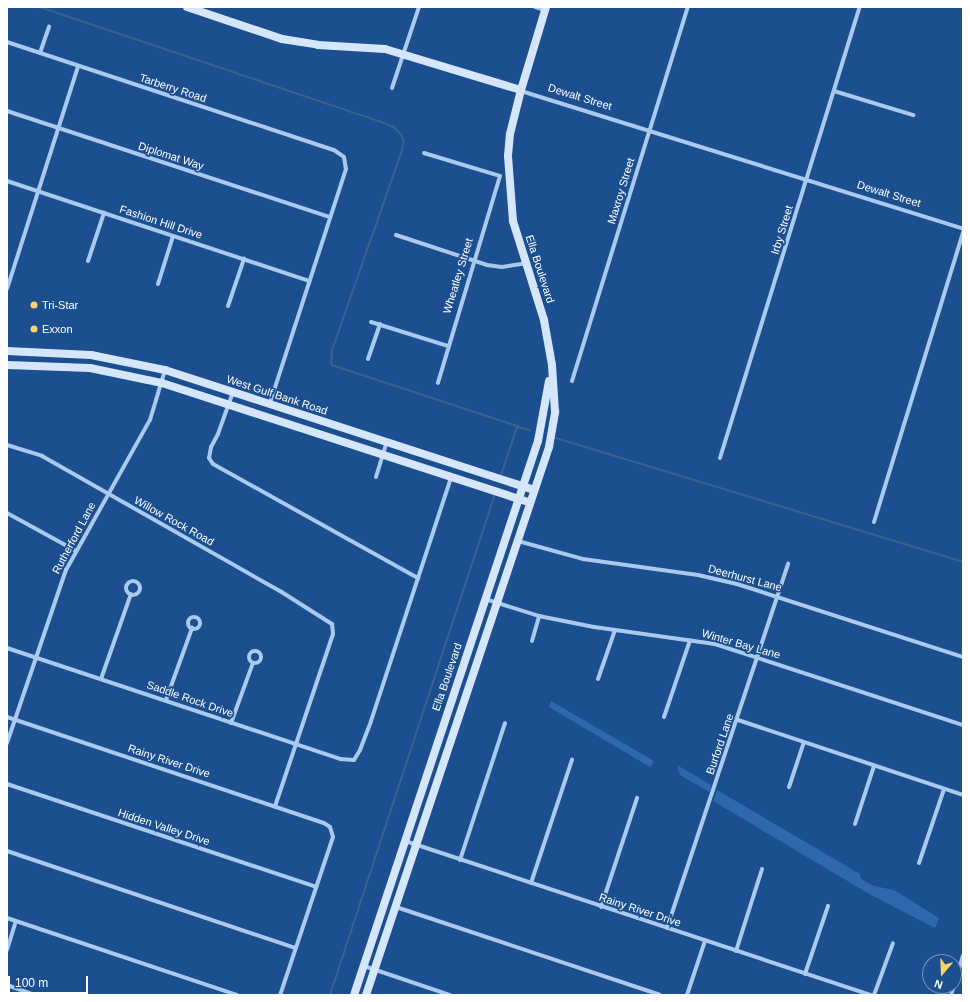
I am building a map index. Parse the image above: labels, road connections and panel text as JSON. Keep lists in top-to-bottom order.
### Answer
{
  "streets": {
    "main road": ["Dewalt Street", "Ella Boulevard", "West Gulf Bank Road"],
    "street": [
      "Tarberry Road",
      "Diplomat Way",
      "Maxroy Street",
      "Fashion Hill Drive",
      "Irby Street",
      "Wheatley Street",
      "Willow Rock Road",
      "Rutherford Lane",
      "Deerhurst Lane",
      "Winter Bay Lane",
      "Saddle Rock Drive",
      "Burford Lane",
      "Rainy River Drive",
      "Hidden Valley Drive"
    ]
  },
  "crossings": [
    ["Tarberry Road", "Diplomat Way"],
    ["Dewalt Street", "Maxroy Street"],
    ["Dewalt Street", "Irby Street"],
    ["Dewalt Street", "Ella Boulevard"],
    ["Ella Boulevard", "West Gulf Bank Road"],
    ["Ella Boulevard", "Deerhurst Lane"],
    ["Ella Boulevard", "Winter Bay Lane"],
    ["Ella Boulevard", "Rainy River Drive"],
    ["West Gulf Bank Road", "Rutherford Lane"],
    ["Willow Rock Road", "Rutherford Lane"],
    ["Willow Rock Road", "Saddle Rock Drive"],
    ["Rutherford Lane", "Saddle Rock Drive"],
    ["Rutherford Lane", "Rainy River Drive"],
    ["Deerhurst Lane", "Burford Lane"],
    ["Winter Bay Lane", "Burford Lane"],
    ["Burford Lane", "Rainy River Drive"],
    ["Rainy River Drive", "Hidden Valley Drive"]
  ],
  "places": ["Tri-Star", "Exxon"],
  "scale_bar": "100 m",
  "north": "bottom"
}
